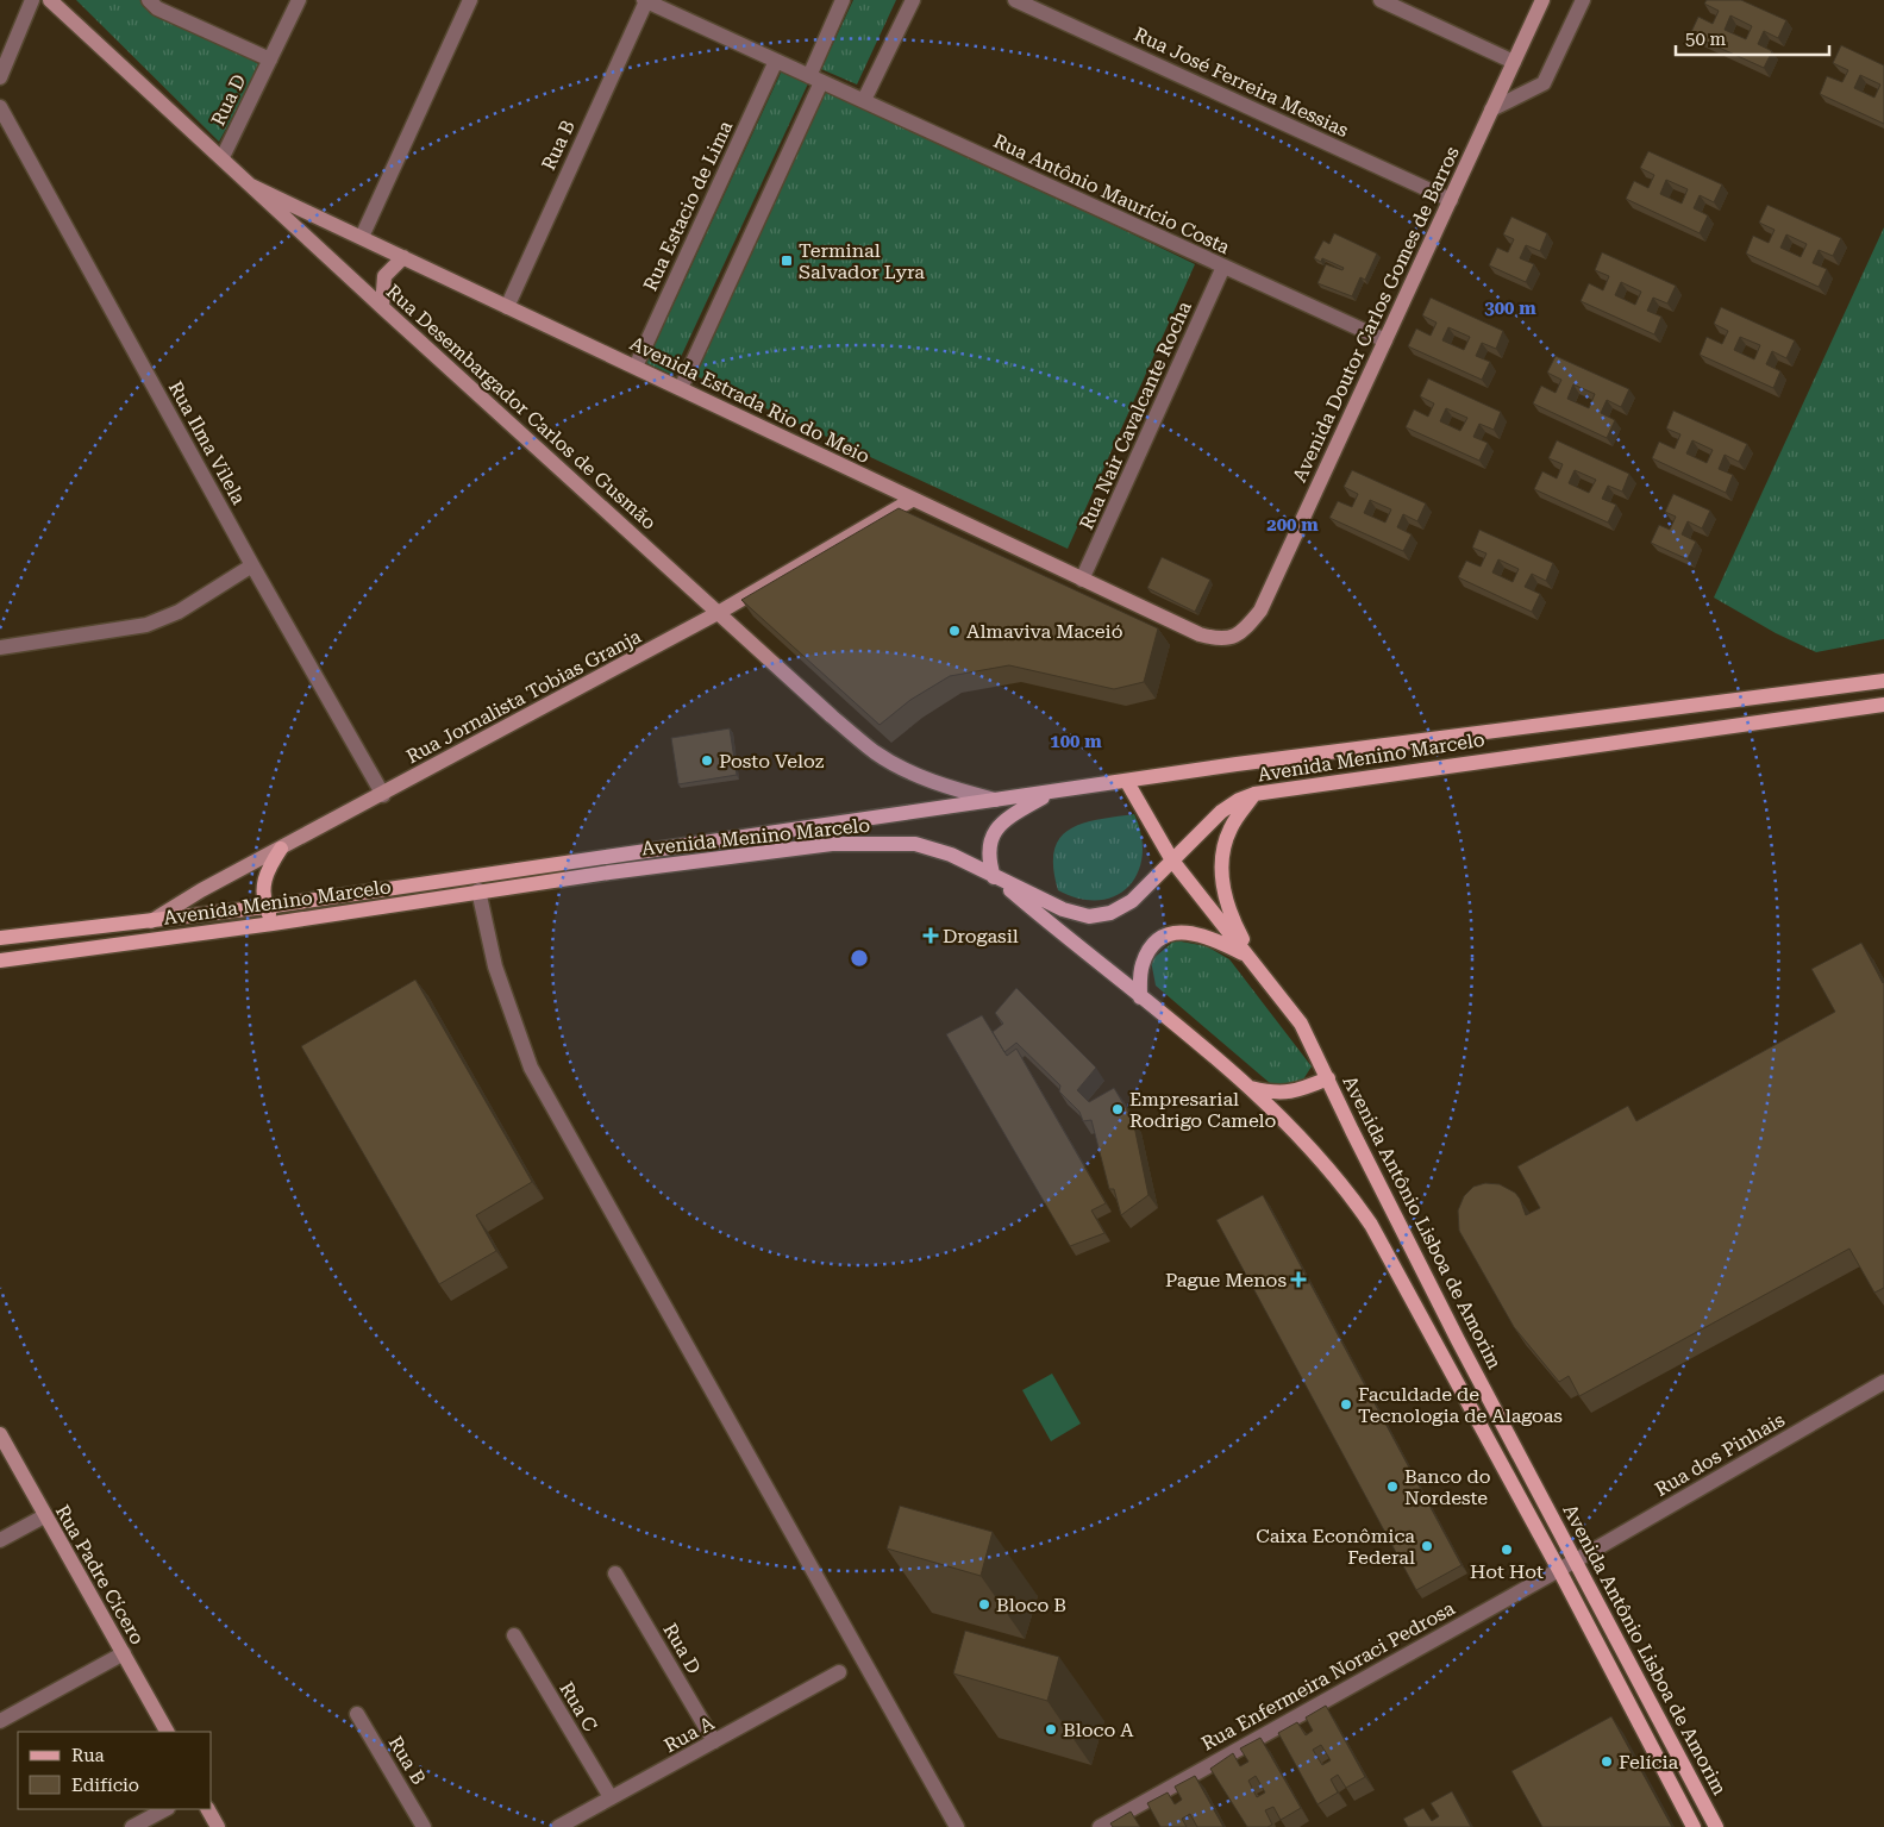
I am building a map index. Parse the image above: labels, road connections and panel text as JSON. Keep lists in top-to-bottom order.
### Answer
{
  "streets": {
    "main road": ["Avenida Menino Marcelo", "Avenida Antônio Lisboa de Amorim"],
    "street": [
      "Rua José Ferreira Messias",
      "Rua D",
      "Rua B",
      "Rua Antônio Maurício Costa",
      "Rua Estacio de Lima",
      "Avenida Doutor Carlos Gomes de Barros",
      "Avenida Estrada Rio do Meio",
      "Rua Desembargador Carlos de Gusmão",
      "Rua Nair Cavalcante Rocha",
      "Rua Ilma Vilela",
      "Rua Jornalista Tobias Granja",
      "Rua dos Pinhais",
      "Rua Padre Cícero",
      "Rua Enfermeira Noraci Pedrosa",
      "Rua C",
      "Rua A"
    ]
  },
  "crossings": [
    ["Rua José Ferreira Messias", "Avenida Doutor Carlos Gomes de Barros"],
    ["Rua D", "Rua Desembargador Carlos de Gusmão"],
    ["Rua D", "Rua A"],
    ["Rua B", "Rua Antônio Maurício Costa"],
    ["Rua B", "Avenida Estrada Rio do Meio"],
    ["Rua Antônio Maurício Costa", "Rua Estacio de Lima"],
    ["Rua Antônio Maurício Costa", "Avenida Doutor Carlos Gomes de Barros"],
    ["Rua Antônio Maurício Costa", "Rua Nair Cavalcante Rocha"],
    ["Rua Estacio de Lima", "Avenida Estrada Rio do Meio"],
    ["Avenida Doutor Carlos Gomes de Barros", "Avenida Estrada Rio do Meio"],
    ["Avenida Estrada Rio do Meio", "Rua Desembargador Carlos de Gusmão"],
    ["Avenida Estrada Rio do Meio", "Rua Nair Cavalcante Rocha"],
    ["Avenida Estrada Rio do Meio", "Rua Jornalista Tobias Granja"],
    ["Rua Desembargador Carlos de Gusmão", "Rua Jornalista Tobias Granja"],
    ["Rua Desembargador Carlos de Gusmão", "Avenida Menino Marcelo"],
    ["Rua Ilma Vilela", "Rua Jornalista Tobias Granja"],
    ["Rua Jornalista Tobias Granja", "Avenida Menino Marcelo"],
    ["Avenida Menino Marcelo", "Avenida Antônio Lisboa de Amorim"],
    ["Avenida Antônio Lisboa de Amorim", "Rua dos Pinhais"],
    ["Avenida Antônio Lisboa de Amorim", "Rua Enfermeira Noraci Pedrosa"],
    ["Rua dos Pinhais", "Rua Enfermeira Noraci Pedrosa"],
    ["Rua C", "Rua A"]
  ],
  "places": {
    "transit": ["Terminal Salvador Lyra"],
    "other": [
      "Almaviva Maceió",
      "Posto Veloz",
      "Empresarial Rodrigo Camelo",
      "Faculdade de Tecnologia de Alagoas",
      "Banco do Nordeste",
      "Caixa Econômica Federal",
      "Hot Hot",
      "Bloco B",
      "Bloco A",
      "Felícia"
    ],
    "health": ["Drogasil", "Pague Menos"]
  },
  "legend": ["Rua", "Edifício"],
  "scale_bar": "50 m",
  "rings": ["300 m", "200 m", "100 m"]
}
